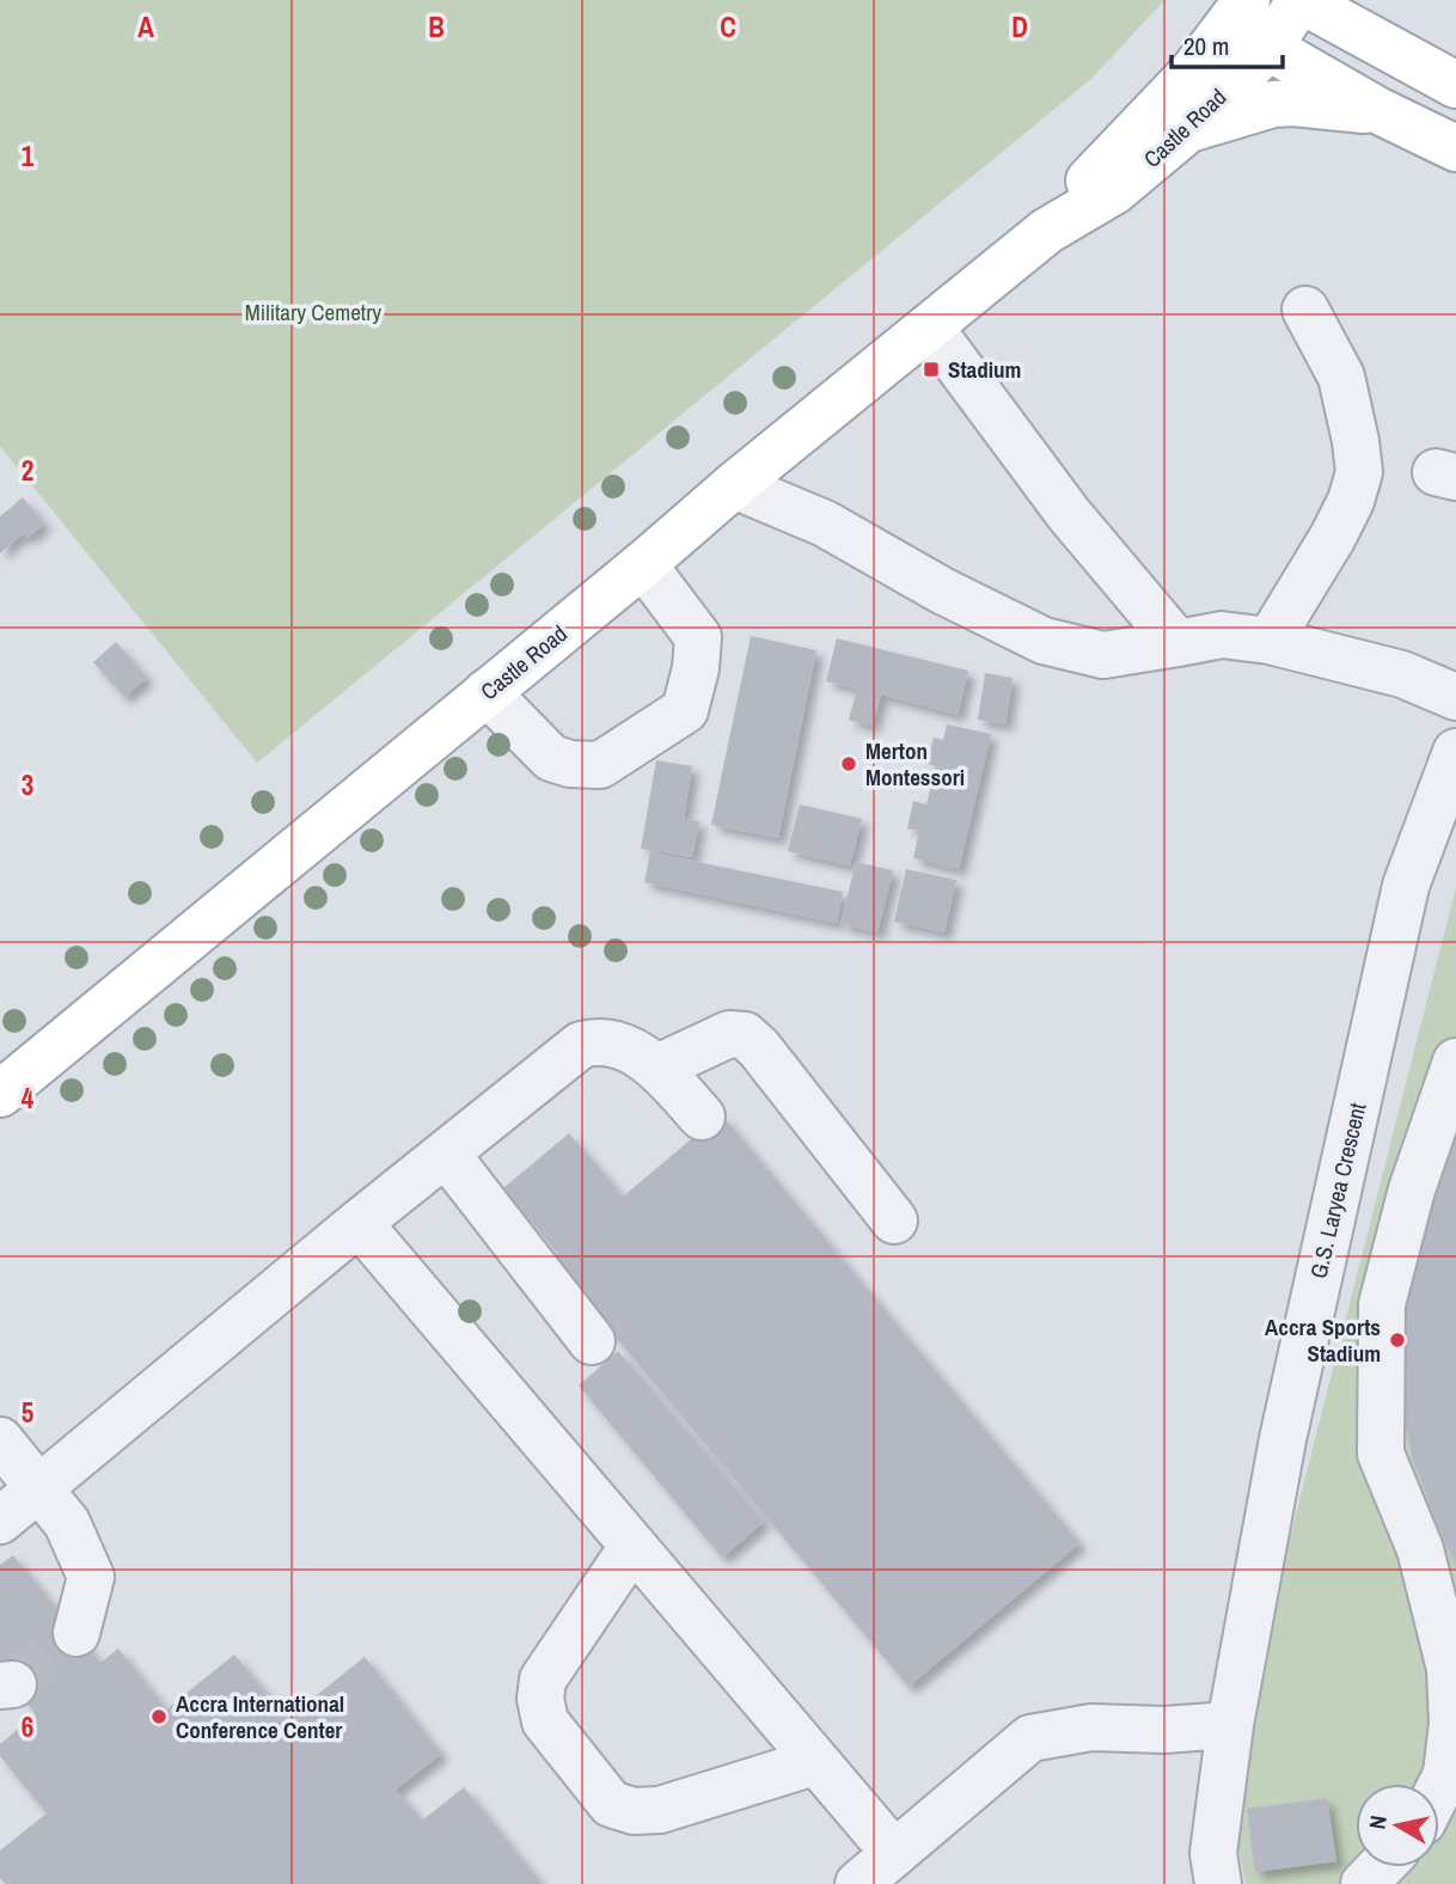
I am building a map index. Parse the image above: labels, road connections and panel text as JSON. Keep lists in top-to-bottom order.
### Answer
{
  "streets": {
    "main road": ["Castle Road"],
    "lane": ["G.S. Laryea Crescent"]
  },
  "parks": ["Military Cemetry"],
  "places": {
    "transit": ["Stadium"],
    "other": ["Merton Montessori", "Accra Sports Stadium", "Accra International Conference Center"]
  },
  "scale_bar": "20 m",
  "north": "left",
  "grid": {
    "columns": [
      "A",
      "B",
      "C",
      "D"
    ],
    "rows": [
      "1",
      "2",
      "3",
      "4",
      "5",
      "6"
    ]
  }
}
